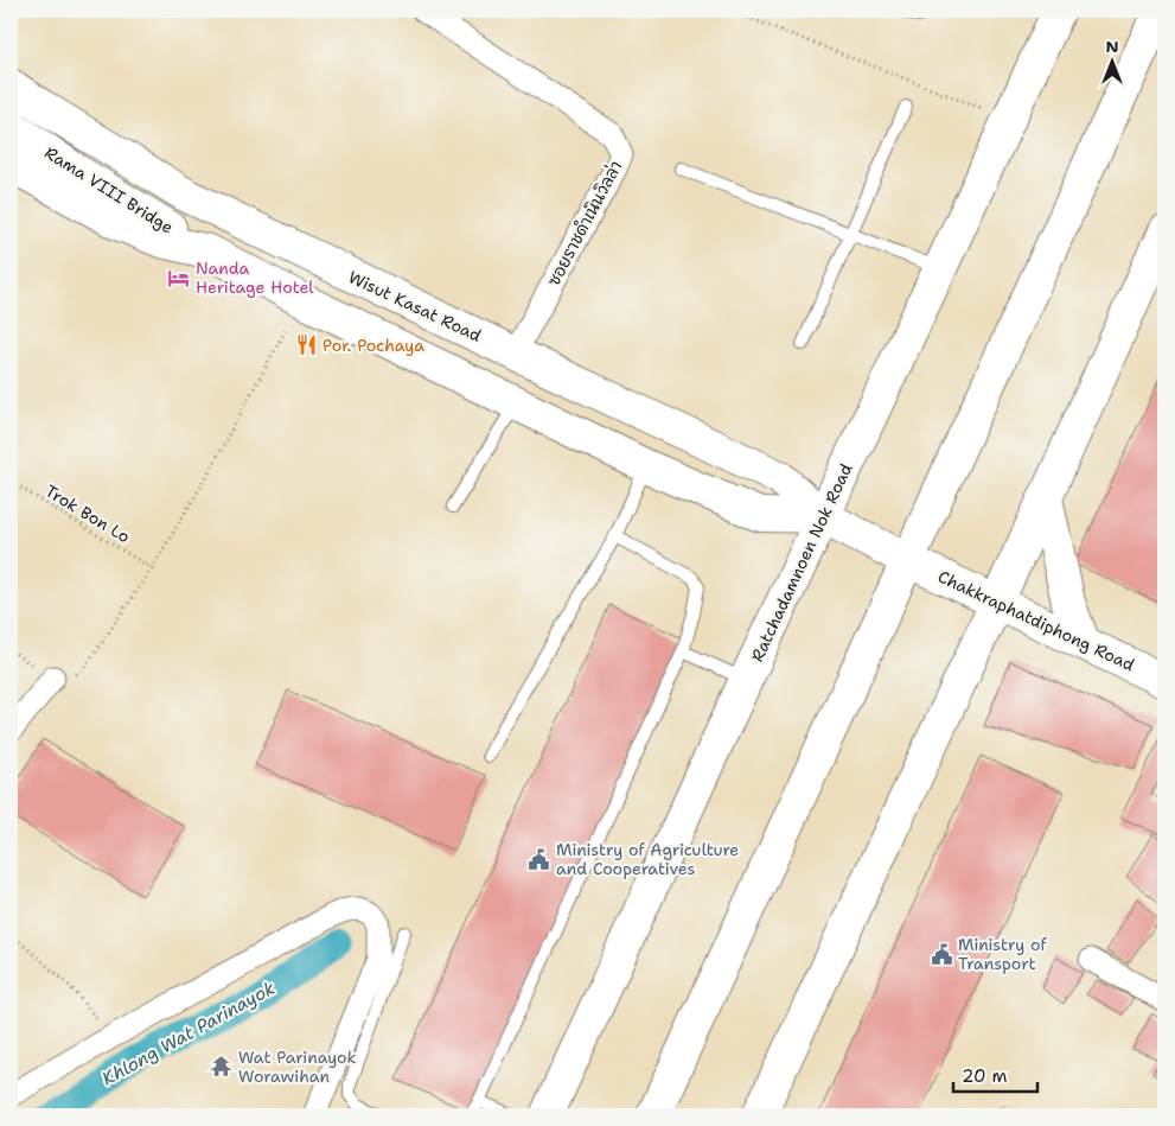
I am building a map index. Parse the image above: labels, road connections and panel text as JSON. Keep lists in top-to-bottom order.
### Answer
{
  "streets": {
    "main road": [
      "Rama VIII Bridge",
      "Wisut Kasat Road",
      "Ratchadamnoen Nok Road",
      "Chakkraphatdiphong Road"
    ],
    "street": ["ซอยราชดำเนินวิลล่า"],
    "path": ["Trok Bon Lo"]
  },
  "crossings": [
    ["Rama VIII Bridge", "Wisut Kasat Road"],
    ["ซอยราชดำเนินวิลล่า", "Wisut Kasat Road"],
    ["Wisut Kasat Road", "Ratchadamnoen Nok Road"],
    ["Wisut Kasat Road", "Chakkraphatdiphong Road"]
  ],
  "water": ["Khlong Wat Parinayok"],
  "places": {
    "hotel": ["Nanda Heritage Hotel"],
    "restaurant": ["Por. Pochaya"],
    "public building": ["Ministry of Agriculture and Cooperatives", "Ministry of Transport"],
    "temple": ["Wat Parinayok Worawihan"]
  },
  "scale_bar": "20 m",
  "north": "top"
}
